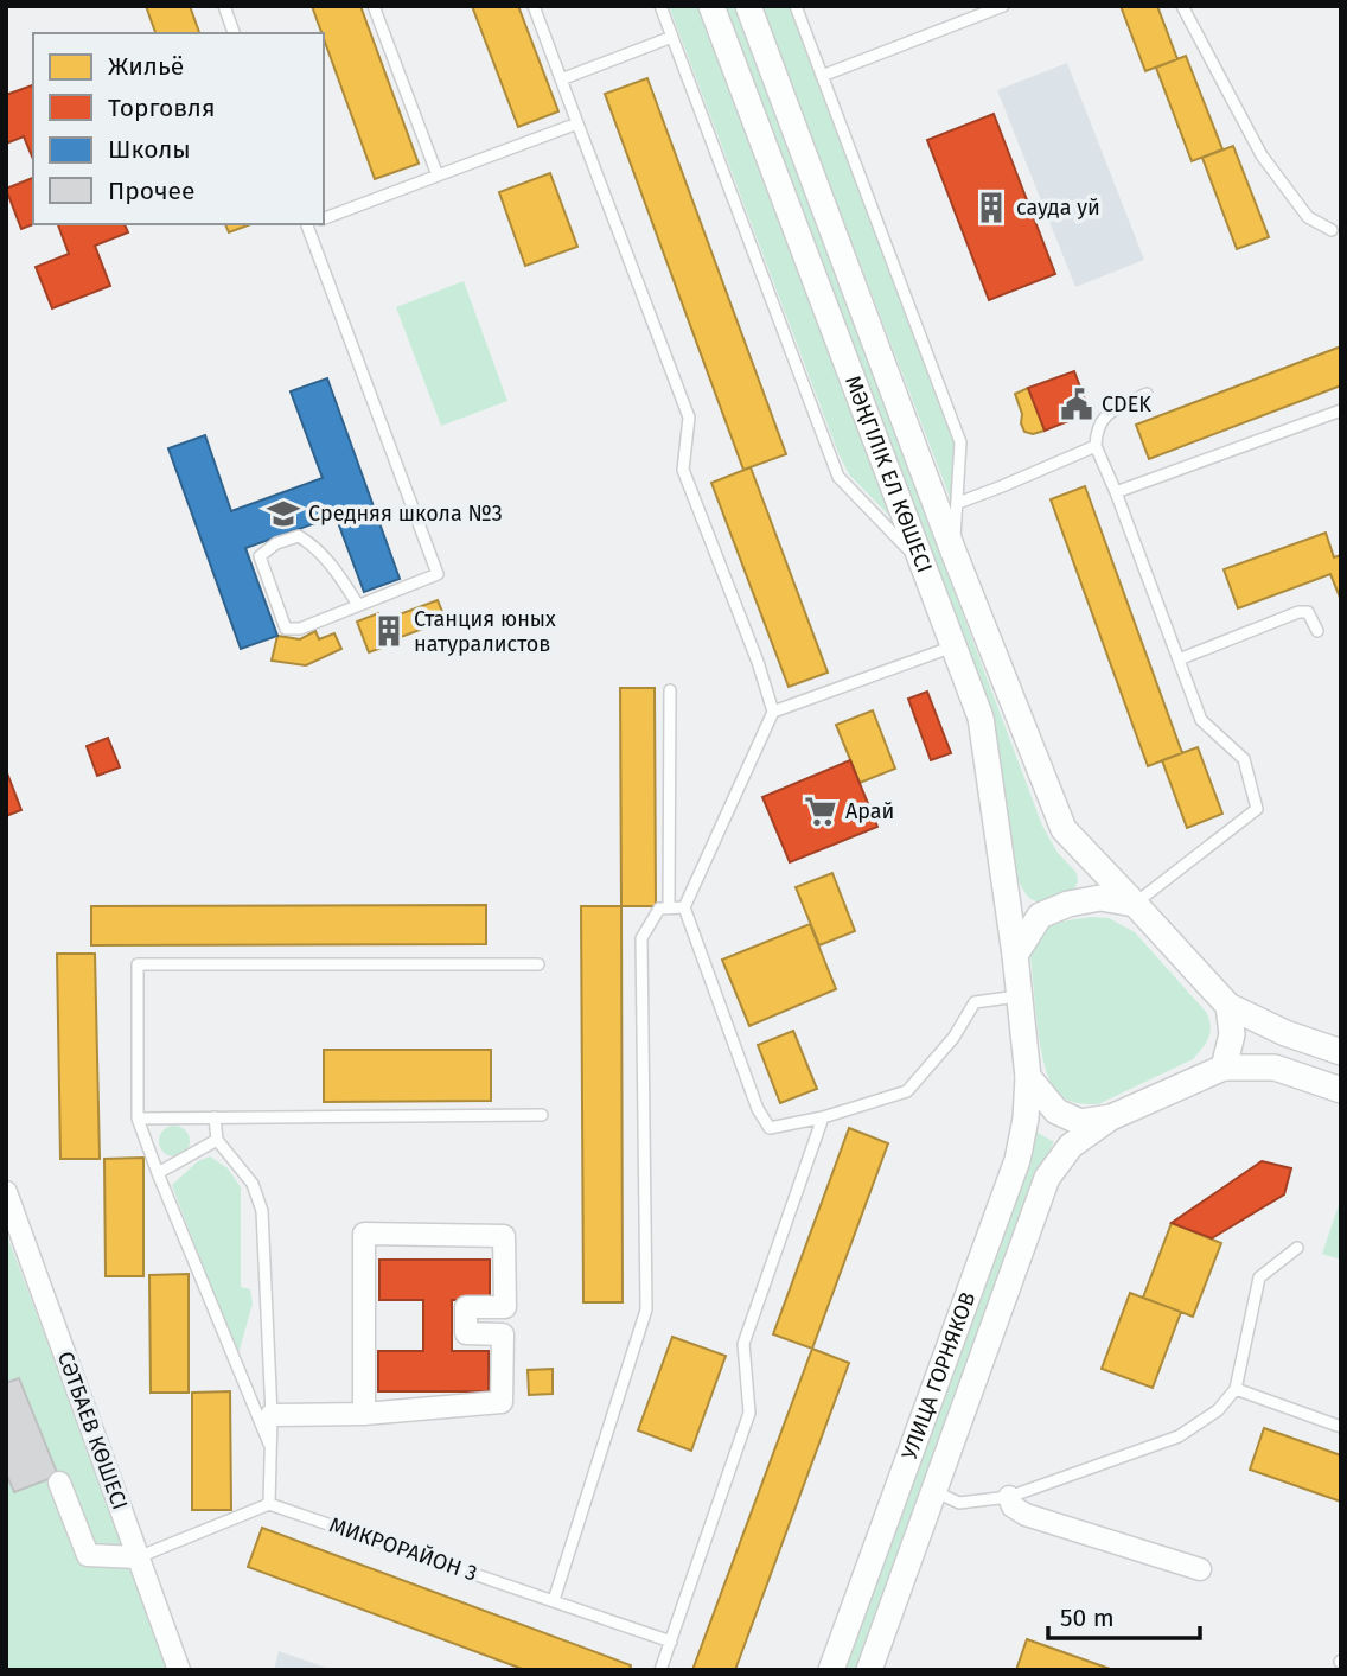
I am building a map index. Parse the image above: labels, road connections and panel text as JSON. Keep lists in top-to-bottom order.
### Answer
{
  "streets": {
    "street": ["МӘҢГІЛІК ЕЛ КӨШЕСІ", "УЛИЦА ГОРНЯКОВ", "СӘТБАЕВ КӨШЕСІ"],
    "lane": ["МИКРОРАЙОН 3"]
  },
  "crossings": [
    ["МӘҢГІЛІК ЕЛ КӨШЕСІ", "УЛИЦА ГОРНЯКОВ"]
  ],
  "places": {
    "building": ["сауда уй", "Станция юных натуралистов"],
    "public building": ["CDEK"],
    "school or university": ["Средняя школа №3"],
    "supermarket": ["Арай"]
  },
  "legend": [
    "Жильё",
    "Торговля",
    "Школы",
    "Прочее"
  ],
  "scale_bar": "50 m"
}
